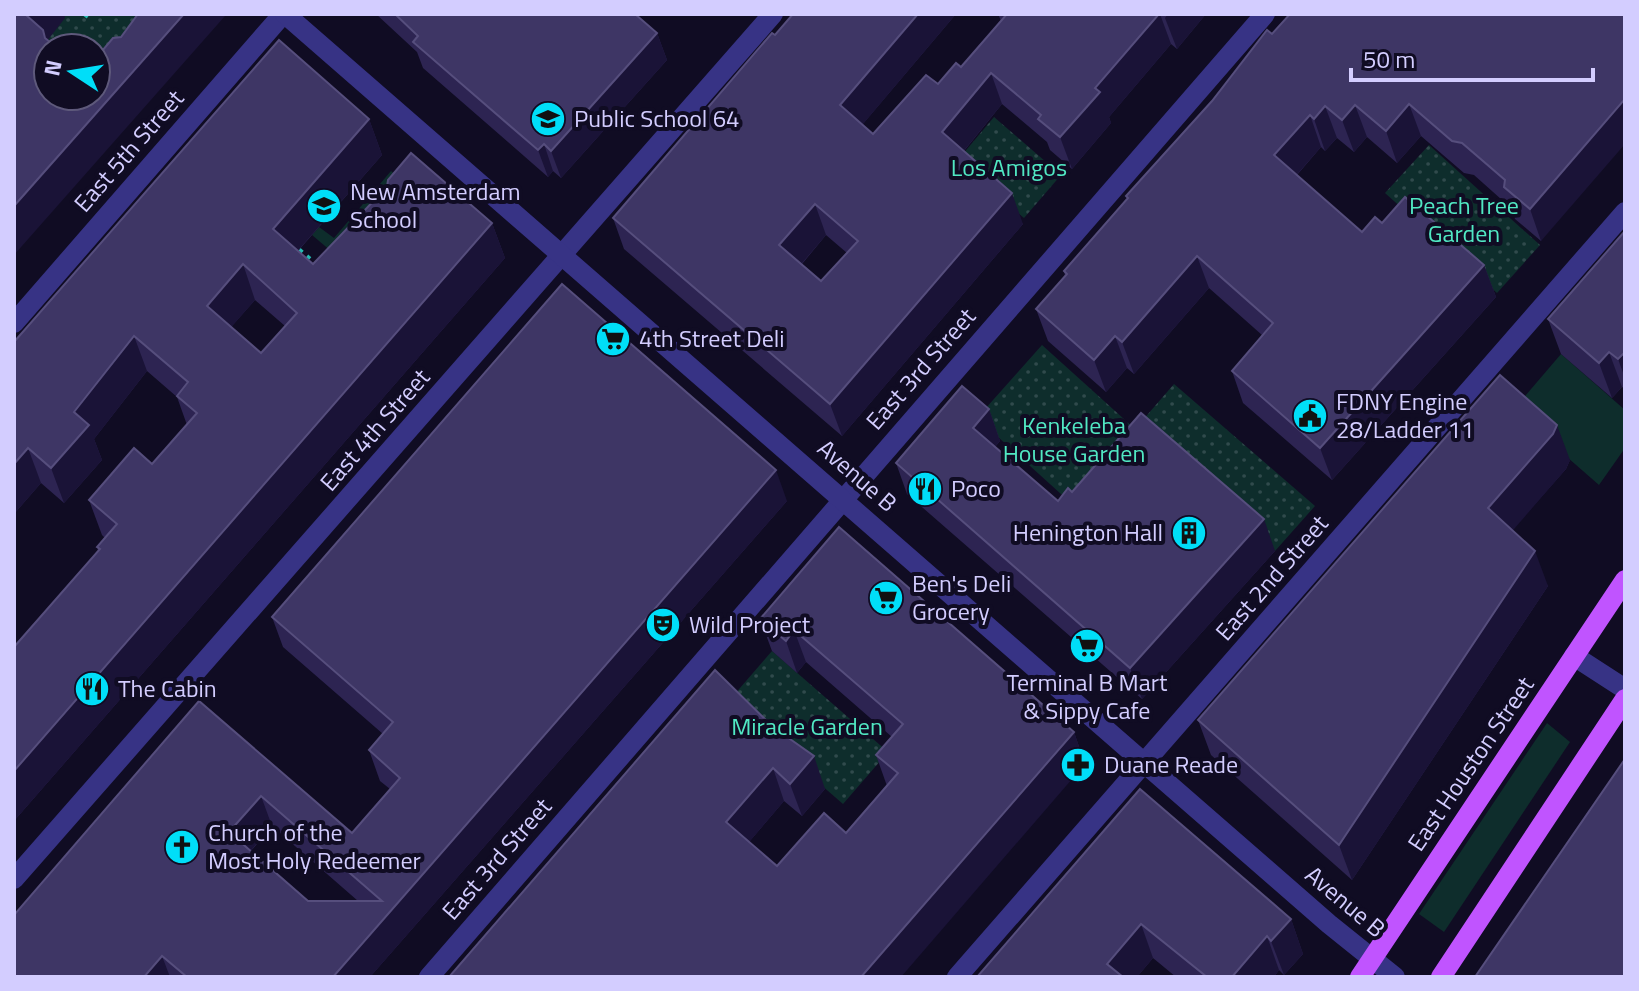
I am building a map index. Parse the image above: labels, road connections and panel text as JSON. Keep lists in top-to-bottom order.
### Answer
{
  "streets": {
    "main road": ["East Houston Street"],
    "street": [
      "East 5th Street",
      "East 3rd Street",
      "East 4th Street",
      "Avenue B",
      "East 2nd Street"
    ]
  },
  "crossings": [
    ["East 5th Street", "Avenue B"],
    ["East 3rd Street", "Avenue B"],
    ["East 4th Street", "Avenue B"],
    ["Avenue B", "East 2nd Street"],
    ["Avenue B", "East Houston Street"]
  ],
  "parks": [
    "Los Amigos",
    "Peach Tree Garden",
    "Kenkeleba House Garden",
    "Miracle Garden"
  ],
  "places": {
    "school or university": ["Public School 64", "New Amsterdam School"],
    "supermarket": ["4th Street Deli", "Ben's Deli Grocery", "Terminal B Mart & Sippy Cafe"],
    "public building": ["FDNY Engine 28/Ladder 11"],
    "restaurant": ["Poco", "The Cabin"],
    "building": ["Henington Hall"],
    "theatre": ["Wild Project"],
    "pharmacy": ["Duane Reade"],
    "church": ["Church of the Most Holy Redeemer"]
  },
  "scale_bar": "50 m",
  "north": "left"
}
